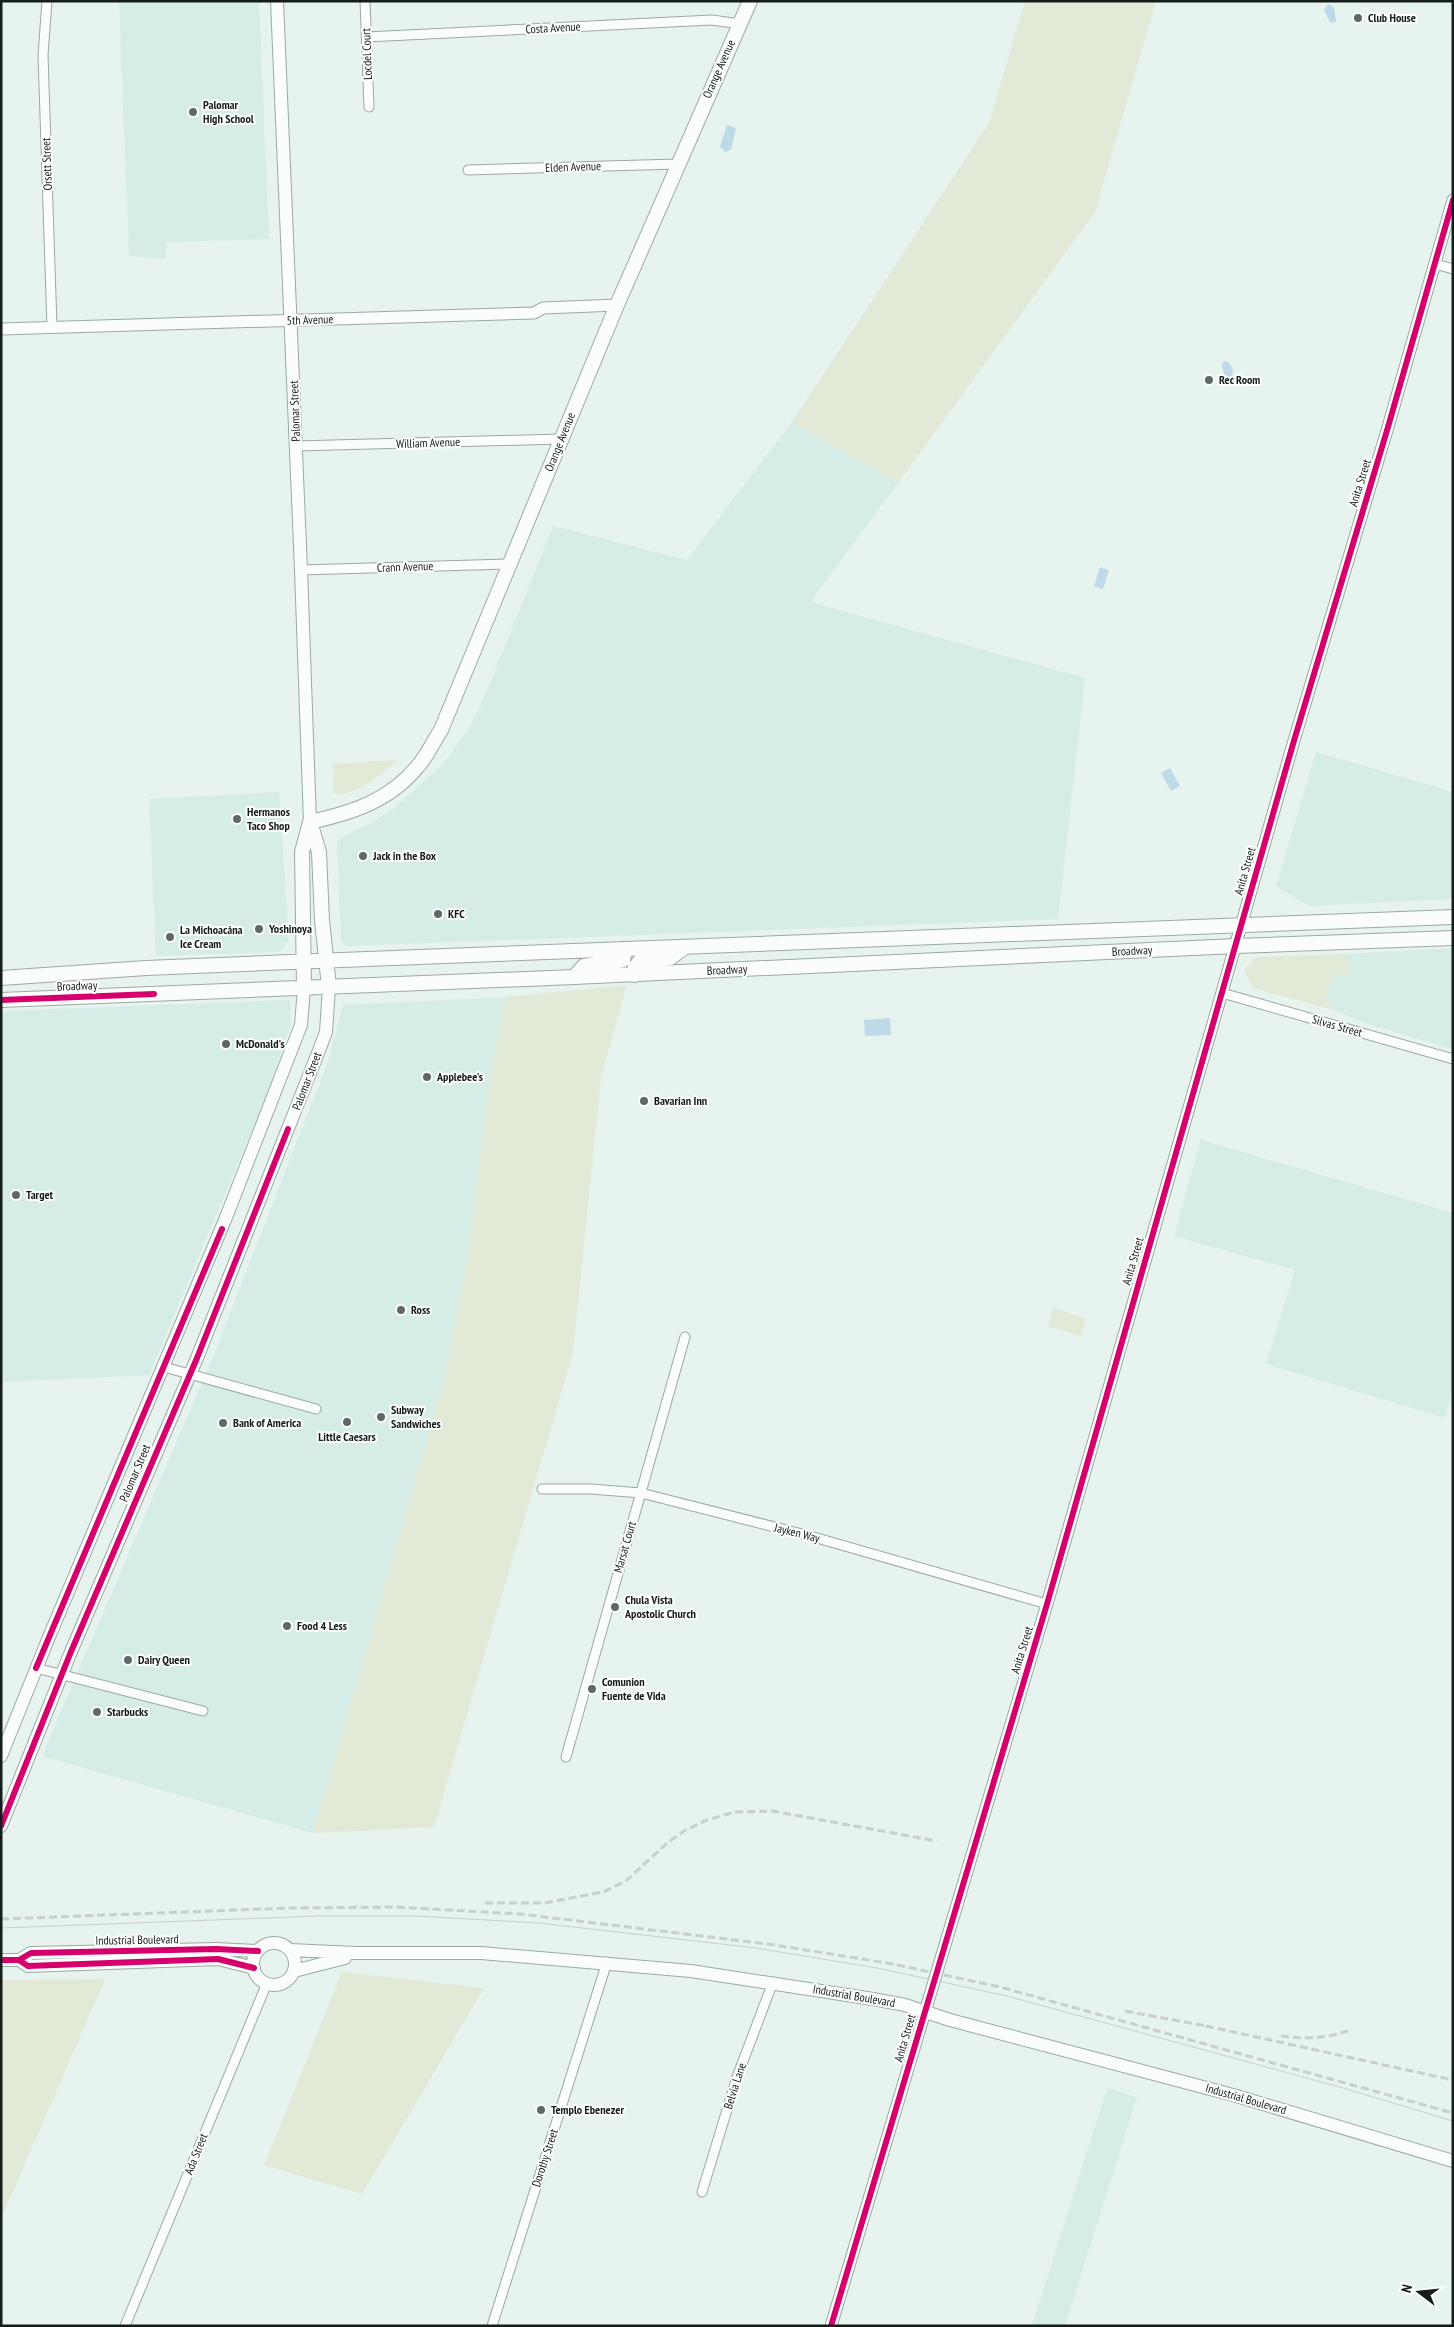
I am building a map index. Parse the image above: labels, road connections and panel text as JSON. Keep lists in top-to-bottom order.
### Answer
{
  "streets": {
    "main road": [
      "Orange Avenue",
      "Palomar Street",
      "Broadway",
      "Industrial Boulevard"
    ],
    "street": [
      "Costa Avenue",
      "Locdel Court",
      "Orsett Street",
      "Elden Avenue",
      "5th Avenue",
      "William Avenue",
      "Anita Street",
      "Crann Avenue",
      "Silvas Street",
      "Jayken Way",
      "Marsat Court",
      "Belvia Lane",
      "Ada Street",
      "Dorothy Street"
    ]
  },
  "crossings": [
    ["Costa Avenue", "Locdel Court"],
    ["Costa Avenue", "Orange Avenue"],
    ["Orange Avenue", "Elden Avenue"],
    ["Orange Avenue", "5th Avenue"],
    ["Orange Avenue", "Palomar Street"],
    ["Orange Avenue", "William Avenue"],
    ["Orange Avenue", "Crann Avenue"],
    ["Orsett Street", "5th Avenue"],
    ["5th Avenue", "Palomar Street"],
    ["Palomar Street", "William Avenue"],
    ["Palomar Street", "Crann Avenue"],
    ["Palomar Street", "Broadway"],
    ["Anita Street", "Broadway"],
    ["Anita Street", "Silvas Street"],
    ["Anita Street", "Jayken Way"],
    ["Anita Street", "Industrial Boulevard"],
    ["Jayken Way", "Marsat Court"],
    ["Industrial Boulevard", "Belvia Lane"],
    ["Industrial Boulevard", "Ada Street"],
    ["Industrial Boulevard", "Dorothy Street"]
  ],
  "places": [
    "Club House",
    "Palomar High School",
    "Rec Room",
    "Hermanos Taco Shop",
    "Jack in the Box",
    "KFC",
    "Yoshinoya",
    "La Michoacána Ice Cream",
    "McDonald's",
    "Applebee's",
    "Bavarian Inn",
    "Target",
    "Ross",
    "Subway Sandwiches",
    "Little Caesars",
    "Bank of America",
    "Chula Vista Apostolic Church",
    "Food 4 Less",
    "Dairy Queen",
    "Comunion Fuente de Vida",
    "Starbucks",
    "Templo Ebenezer"
  ],
  "north": "left"
}
